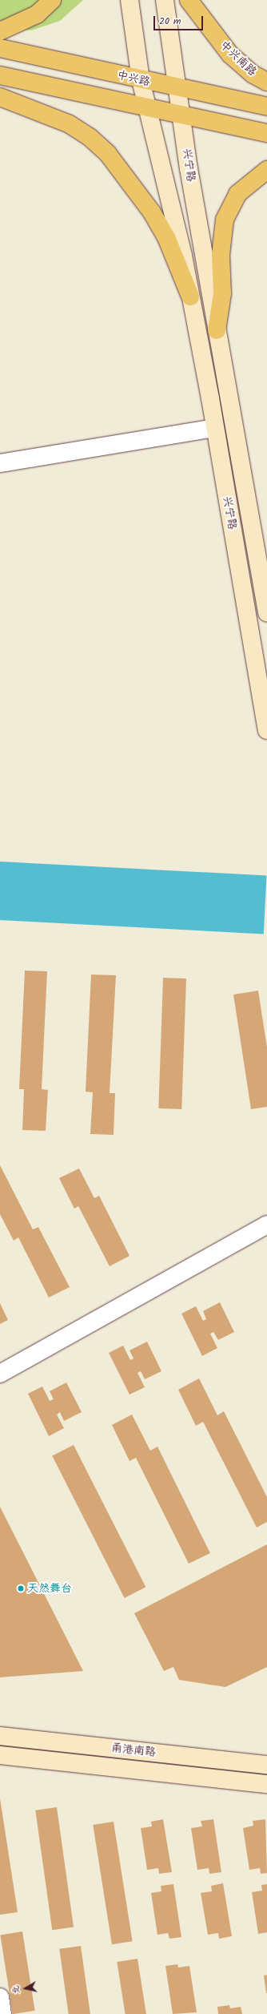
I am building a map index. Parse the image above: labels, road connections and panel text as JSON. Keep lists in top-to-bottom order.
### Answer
{
  "streets": {
    "main road": [
      "中兴南路",
      "中兴路",
      "兴宁路",
      "甬港南路"
    ]
  },
  "crossings": [
    ["中兴路", "兴宁路"]
  ],
  "places": ["天然舞台"],
  "scale_bar": "20 m",
  "north": "left"
}
